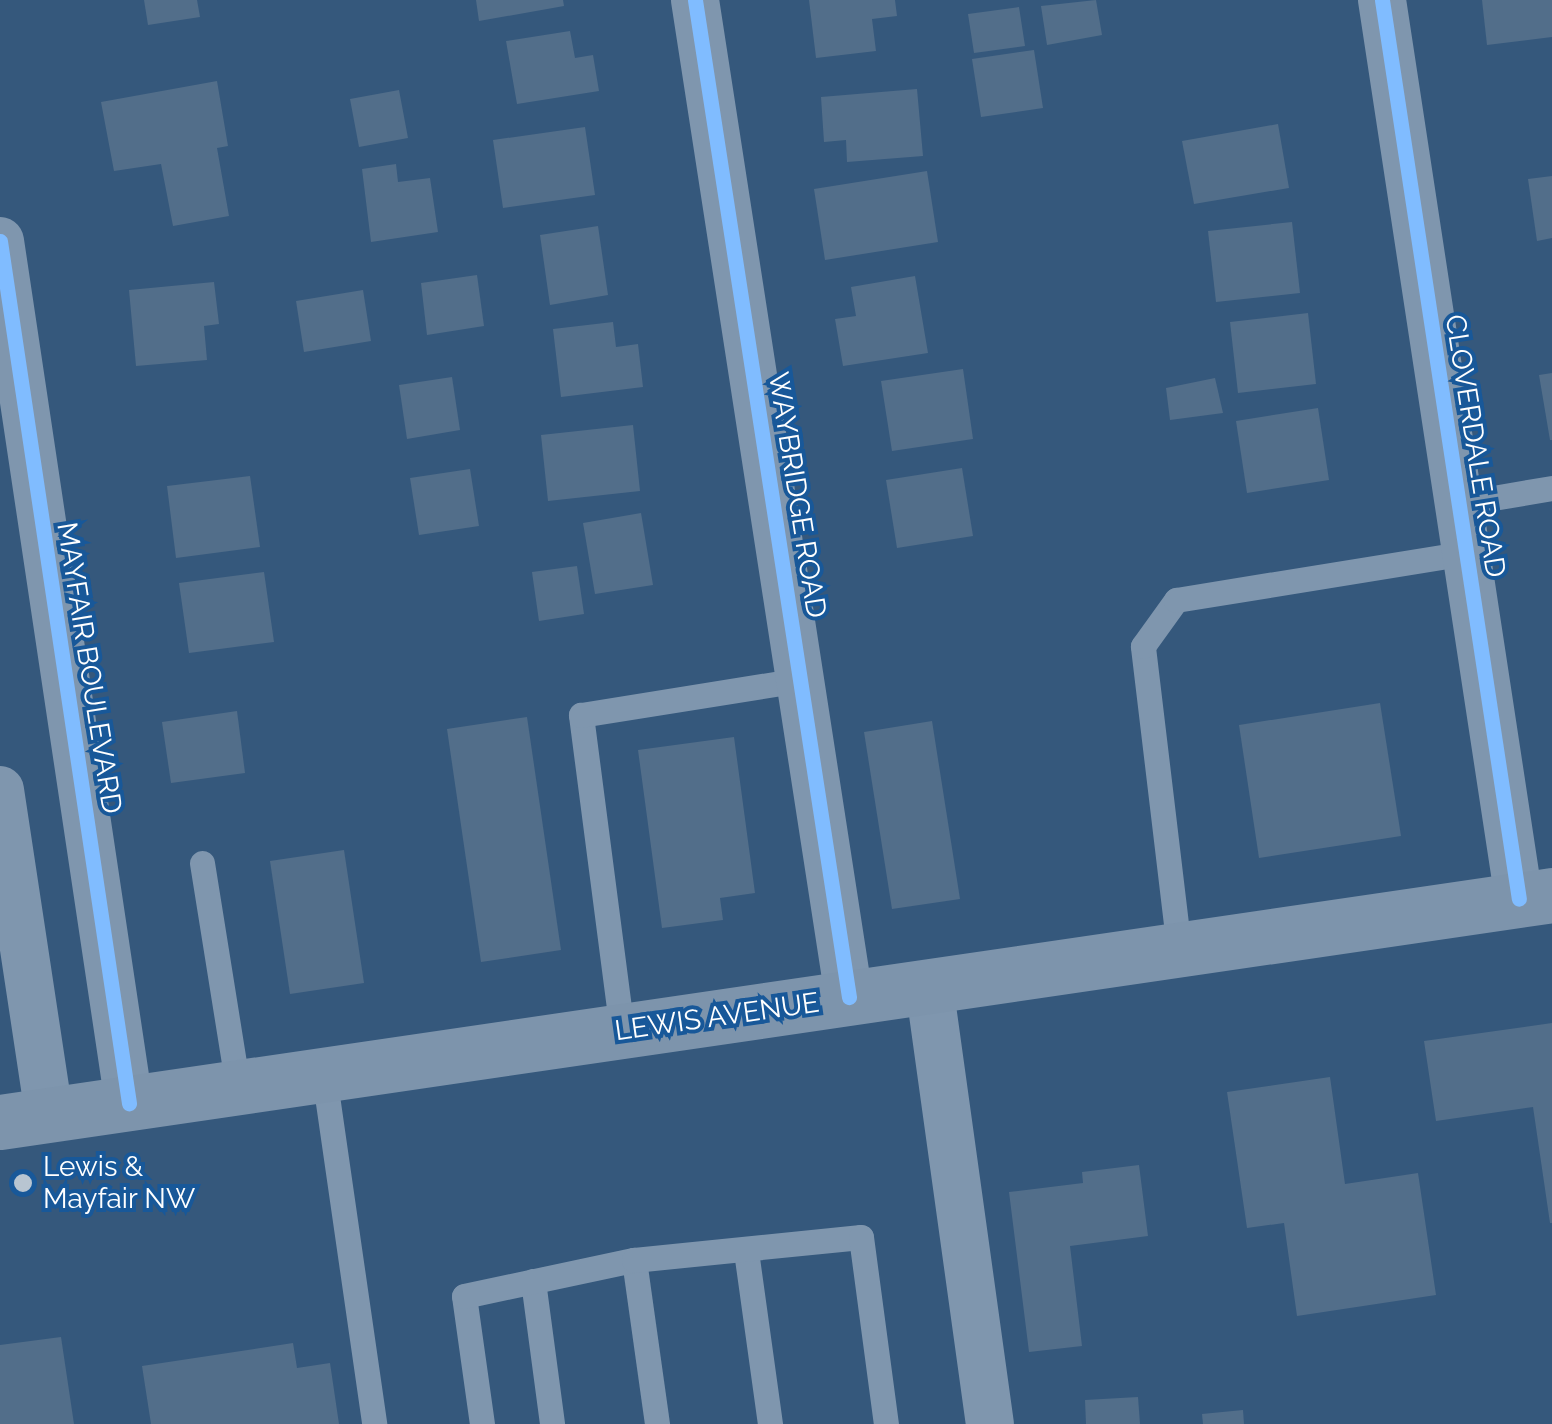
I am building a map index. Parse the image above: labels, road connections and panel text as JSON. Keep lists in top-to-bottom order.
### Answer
{
  "streets": {
    "main road": ["LEWIS AVENUE"],
    "street": ["CLOVERDALE ROAD", "WAYBRIDGE ROAD", "MAYFAIR BOULEVARD"]
  },
  "crossings": [
    ["CLOVERDALE ROAD", "LEWIS AVENUE"],
    ["WAYBRIDGE ROAD", "LEWIS AVENUE"],
    ["MAYFAIR BOULEVARD", "LEWIS AVENUE"]
  ],
  "places": ["Lewis & Mayfair NW"]
}
